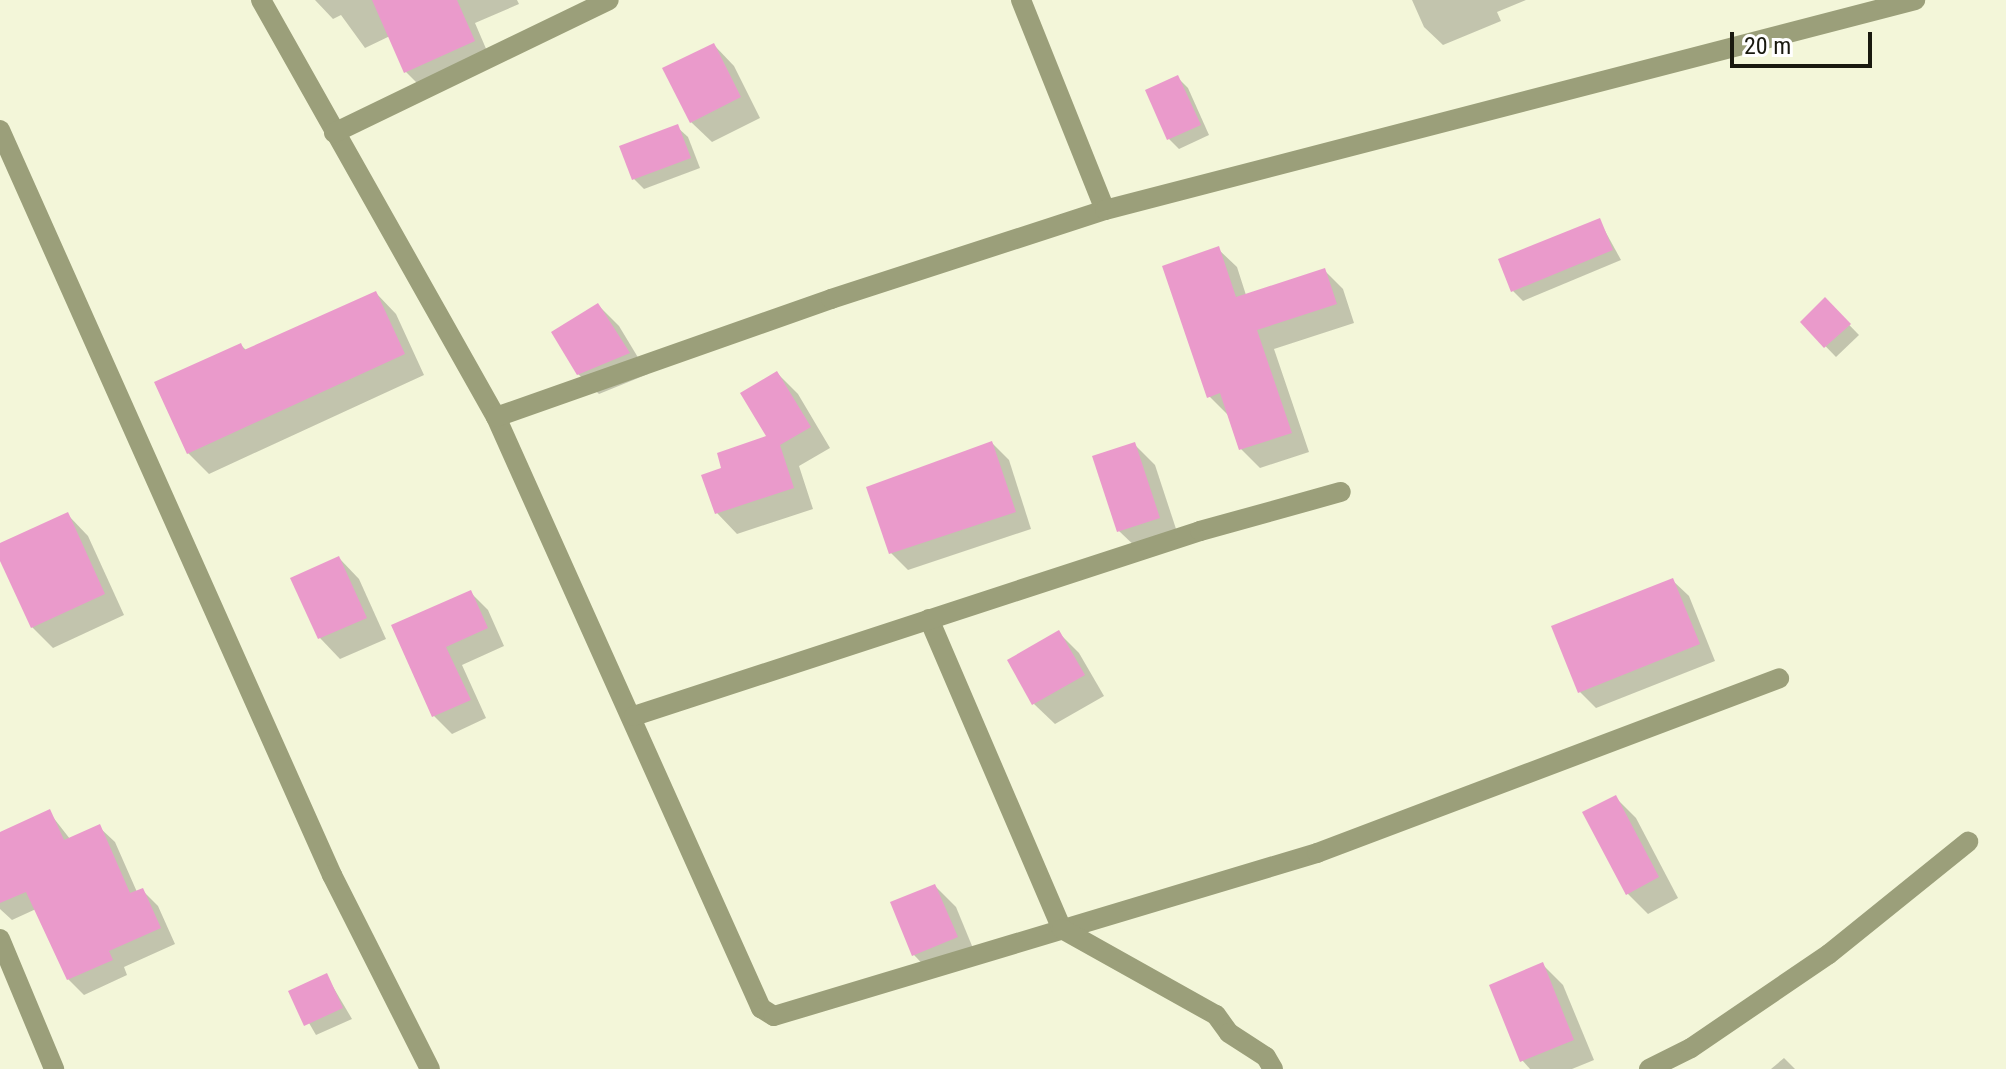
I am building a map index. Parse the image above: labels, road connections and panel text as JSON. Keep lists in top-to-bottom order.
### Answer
{
  "scale_bar": "20 m"
}
